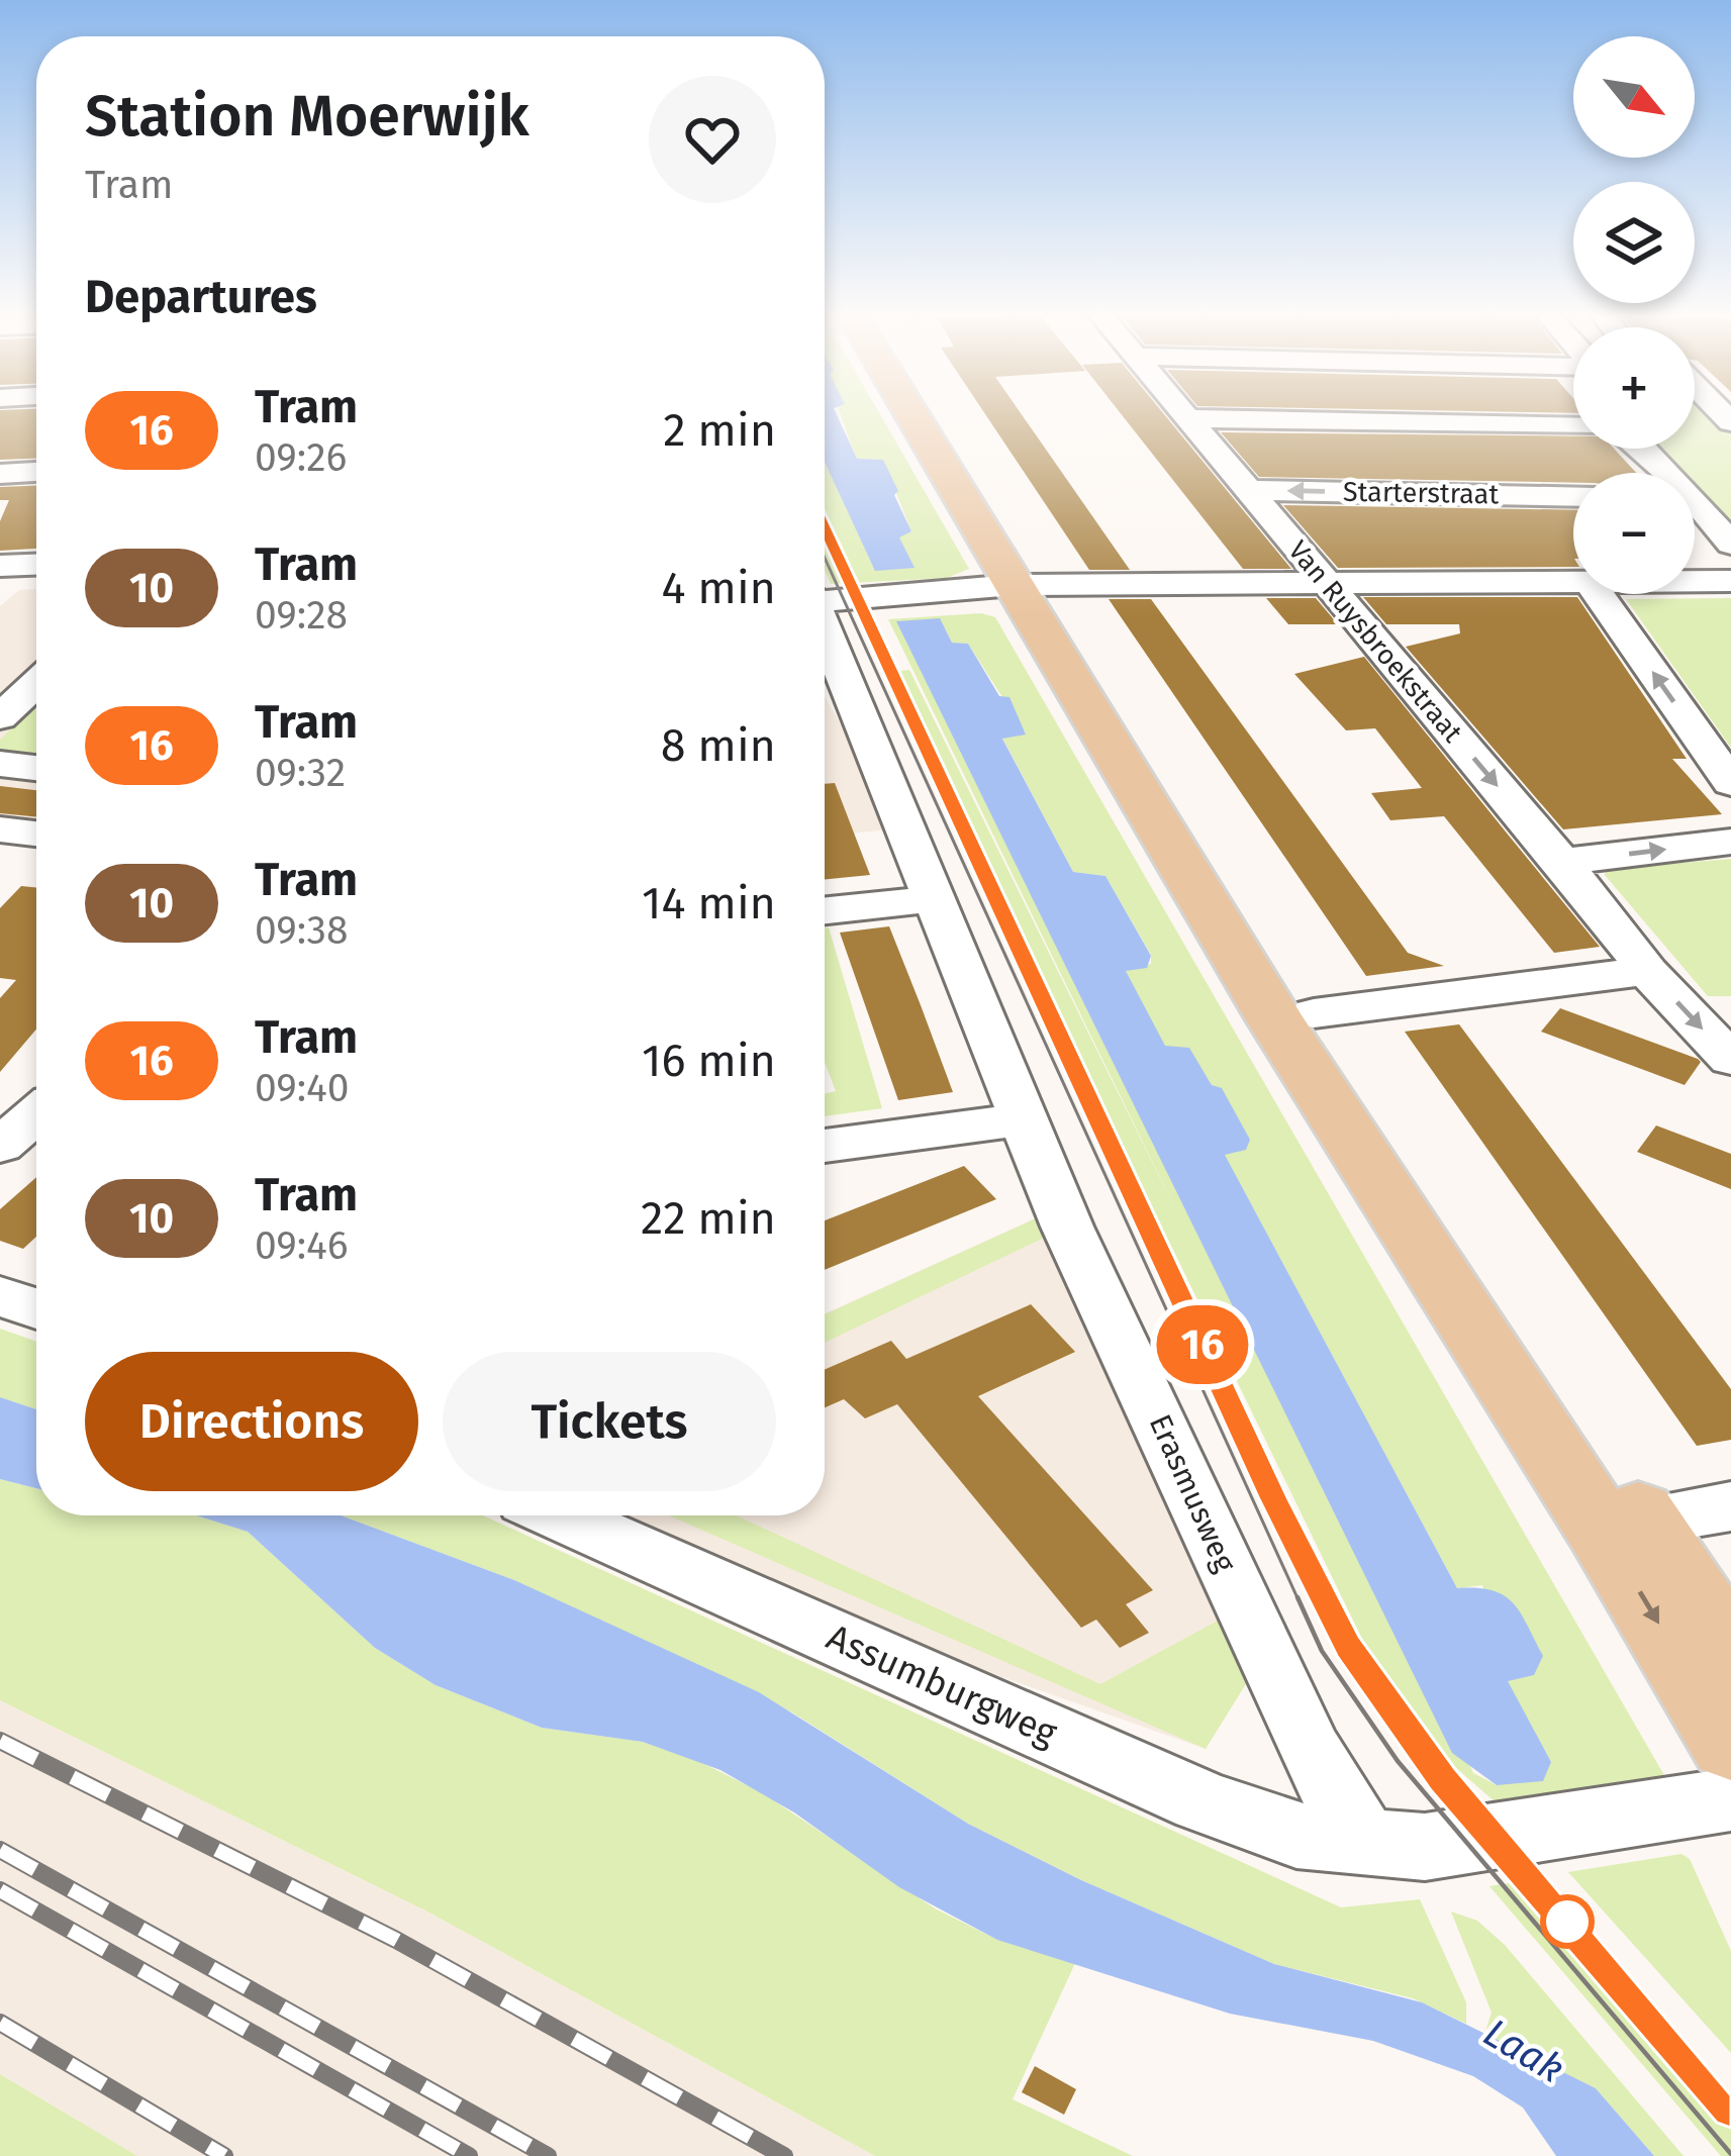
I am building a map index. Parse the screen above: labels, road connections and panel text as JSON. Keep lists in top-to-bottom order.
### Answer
{
  "streets": {
    "street": [
      "Starterstraat",
      "Van Ruysbroekstraat",
      "Erasmusweg",
      "Assumburgweg"
    ]
  },
  "crossings": [
    ["Starterstraat", "Van Ruysbroekstraat"],
    ["Erasmusweg", "Assumburgweg"]
  ],
  "water": ["Laak"],
  "lines": ["tram line 16"],
  "north": "bottom right",
  "page": {
    "on_map": "16",
    "map_buttons": ["+", "−"],
    "heading": [
      ["Station Moerwijk", "Tram"],
      "Departures"
    ],
    "list": [
      {
        "mark": "16",
        "name": "Tram",
        "note": "09:26",
        "value": "2 min"
      },
      {
        "mark": "10",
        "name": "Tram",
        "note": "09:28",
        "value": "4 min"
      },
      {
        "mark": "16",
        "name": "Tram",
        "note": "09:32",
        "value": "8 min"
      },
      {
        "mark": "10",
        "name": "Tram",
        "note": "09:38",
        "value": "14 min"
      },
      {
        "mark": "16",
        "name": "Tram",
        "note": "09:40",
        "value": "16 min"
      },
      {
        "mark": "10",
        "name": "Tram",
        "note": "09:46",
        "value": "22 min"
      }
    ],
    "buttons": ["Directions", "Tickets"]
  }
}
